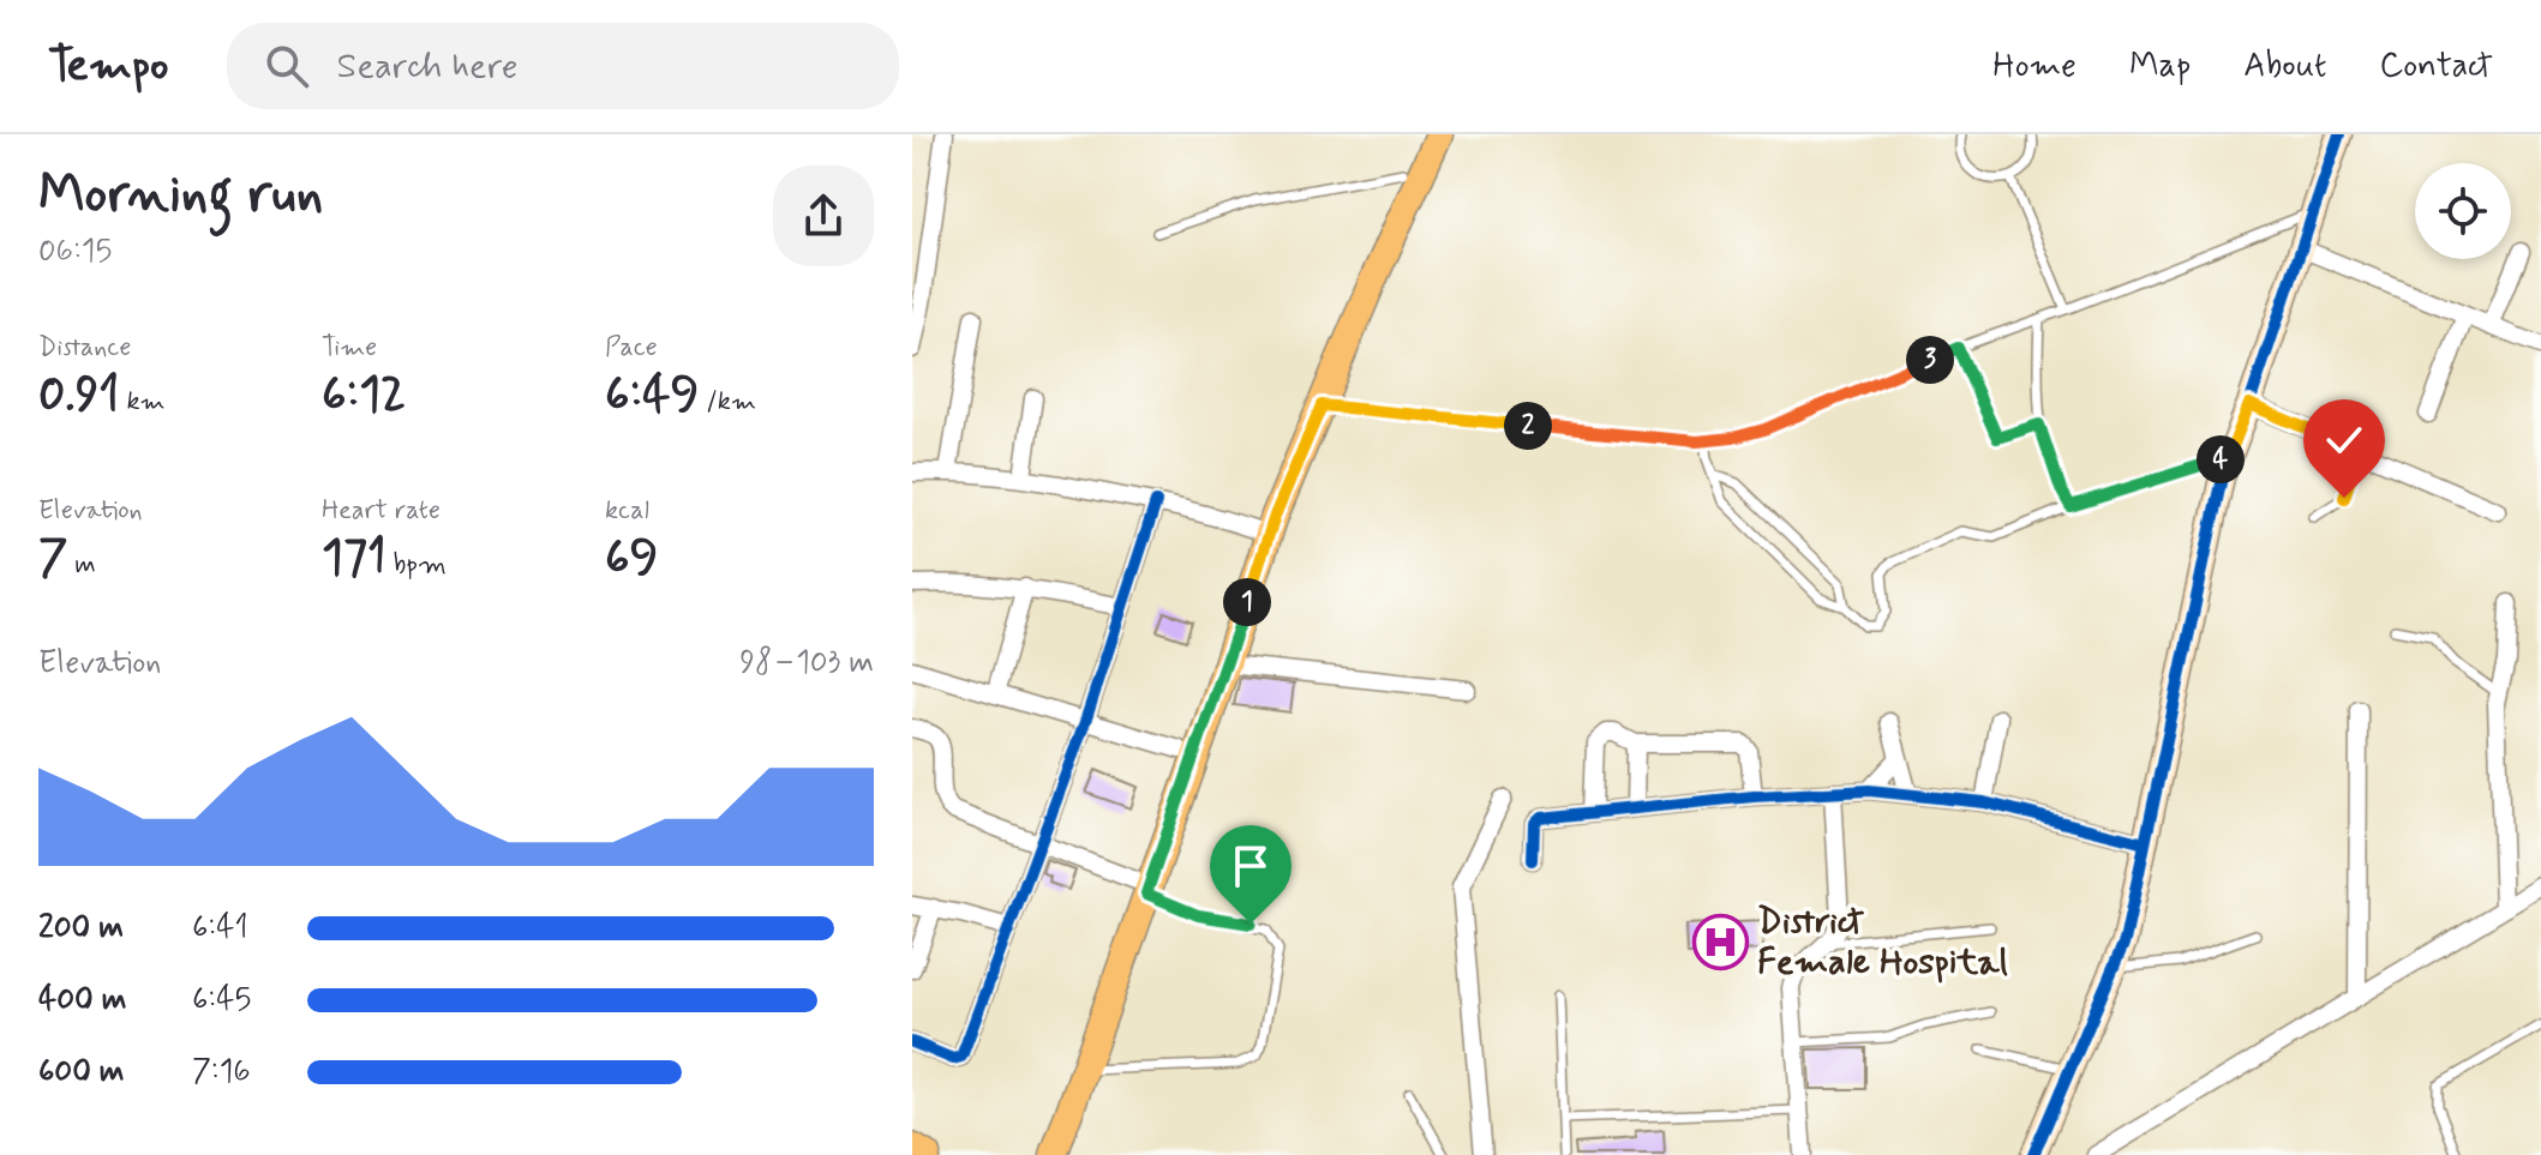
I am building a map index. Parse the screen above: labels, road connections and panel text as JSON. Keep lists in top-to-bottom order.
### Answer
{
  "places": {
    "hospital": ["District Female Hospital"]
  },
  "page": {
    "header": "Tempo",
    "search": "Search here",
    "nav": [
      "Home",
      "Map",
      "About",
      "Contact"
    ],
    "heading": ["Morning run", "06:15"],
    "stats": [
      ["Distance", "0.91 km"],
      ["Time", "6:12"],
      ["Pace", "6:49 /km"],
      ["Elevation", "7 m"],
      ["Heart rate", "171 bpm"],
      ["kcal", "69"]
    ],
    "pins": [
      "3",
      "2",
      "4",
      "1"
    ],
    "chart": ["Elevation", "98–103 m"],
    "list": [
      {
        "name": "200 m",
        "note": "6:41"
      },
      {
        "name": "400 m",
        "note": "6:45"
      },
      {
        "name": "600 m",
        "note": "7:16"
      }
    ]
  }
}
